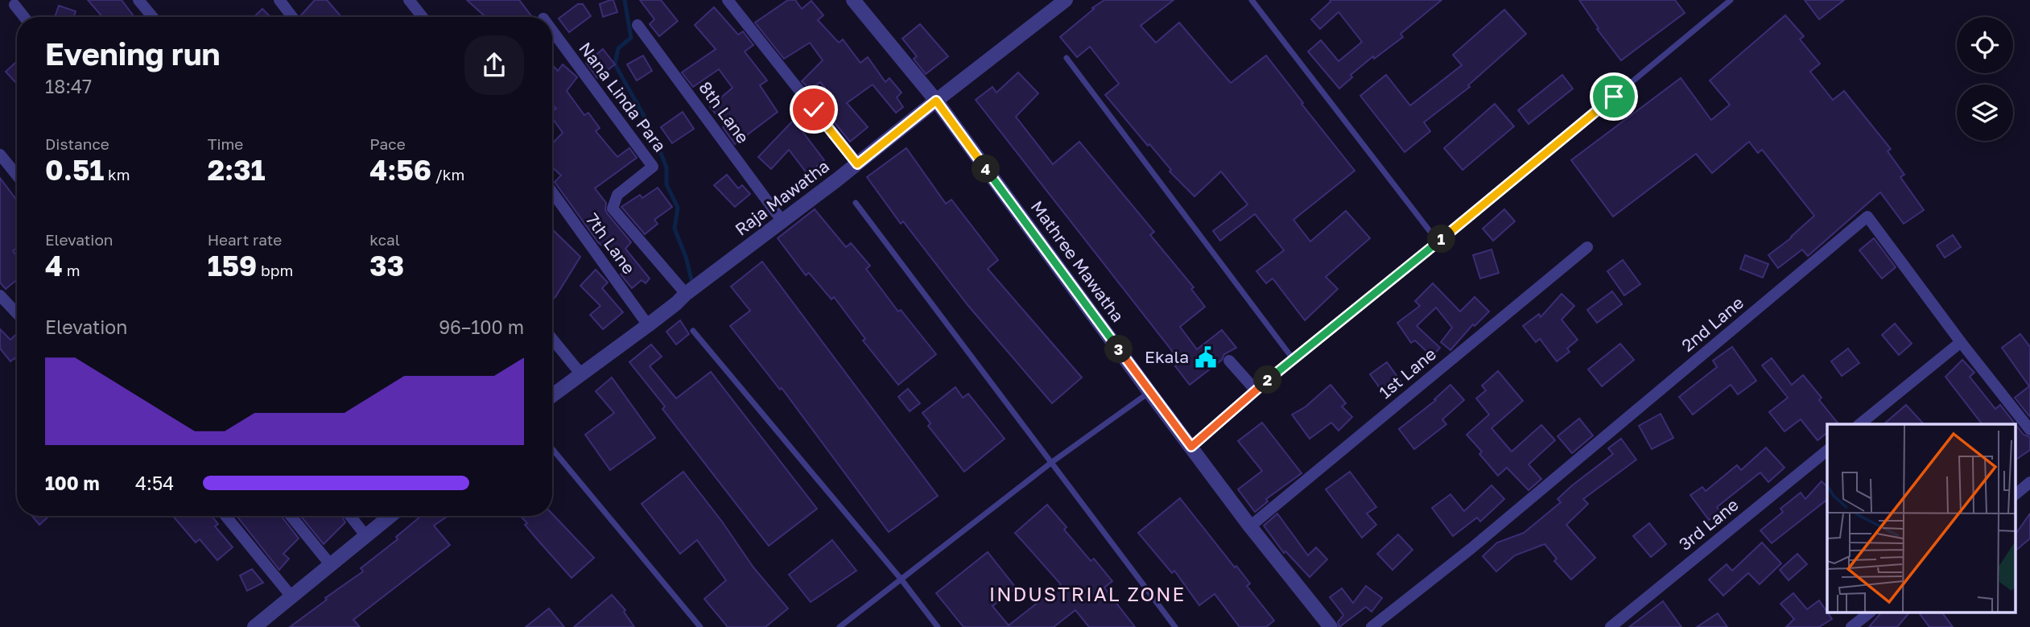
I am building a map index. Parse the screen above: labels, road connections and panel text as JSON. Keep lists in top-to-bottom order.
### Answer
{
  "streets": {
    "street": [
      "Nana Linda Para",
      "8th Lane",
      "Raja Mawatha",
      "7th Lane",
      "Mathree Mawatha",
      "2nd Lane",
      "1st Lane",
      "3rd Lane"
    ]
  },
  "crossings": [
    ["Nana Linda Para", "Raja Mawatha"],
    ["8th Lane", "Raja Mawatha"],
    ["Raja Mawatha", "7th Lane"],
    ["Raja Mawatha", "Mathree Mawatha"],
    ["Mathree Mawatha", "1st Lane"]
  ],
  "districts": ["INDUSTRIAL ZONE"],
  "places": {
    "public building": ["Ekala"]
  },
  "page": {
    "heading": ["Evening run", "18:47"],
    "stats": [
      ["Distance", "0.51 km"],
      ["Time", "2:31"],
      ["Pace", "4:56 /km"],
      ["Elevation", "4 m"],
      ["Heart rate", "159 bpm"],
      ["kcal", "33"]
    ],
    "pins": [
      "4",
      "1",
      "3",
      "2"
    ],
    "chart": ["Elevation", "96–100 m"],
    "list": [
      {
        "name": "100 m",
        "note": "4:54"
      }
    ]
  }
}
